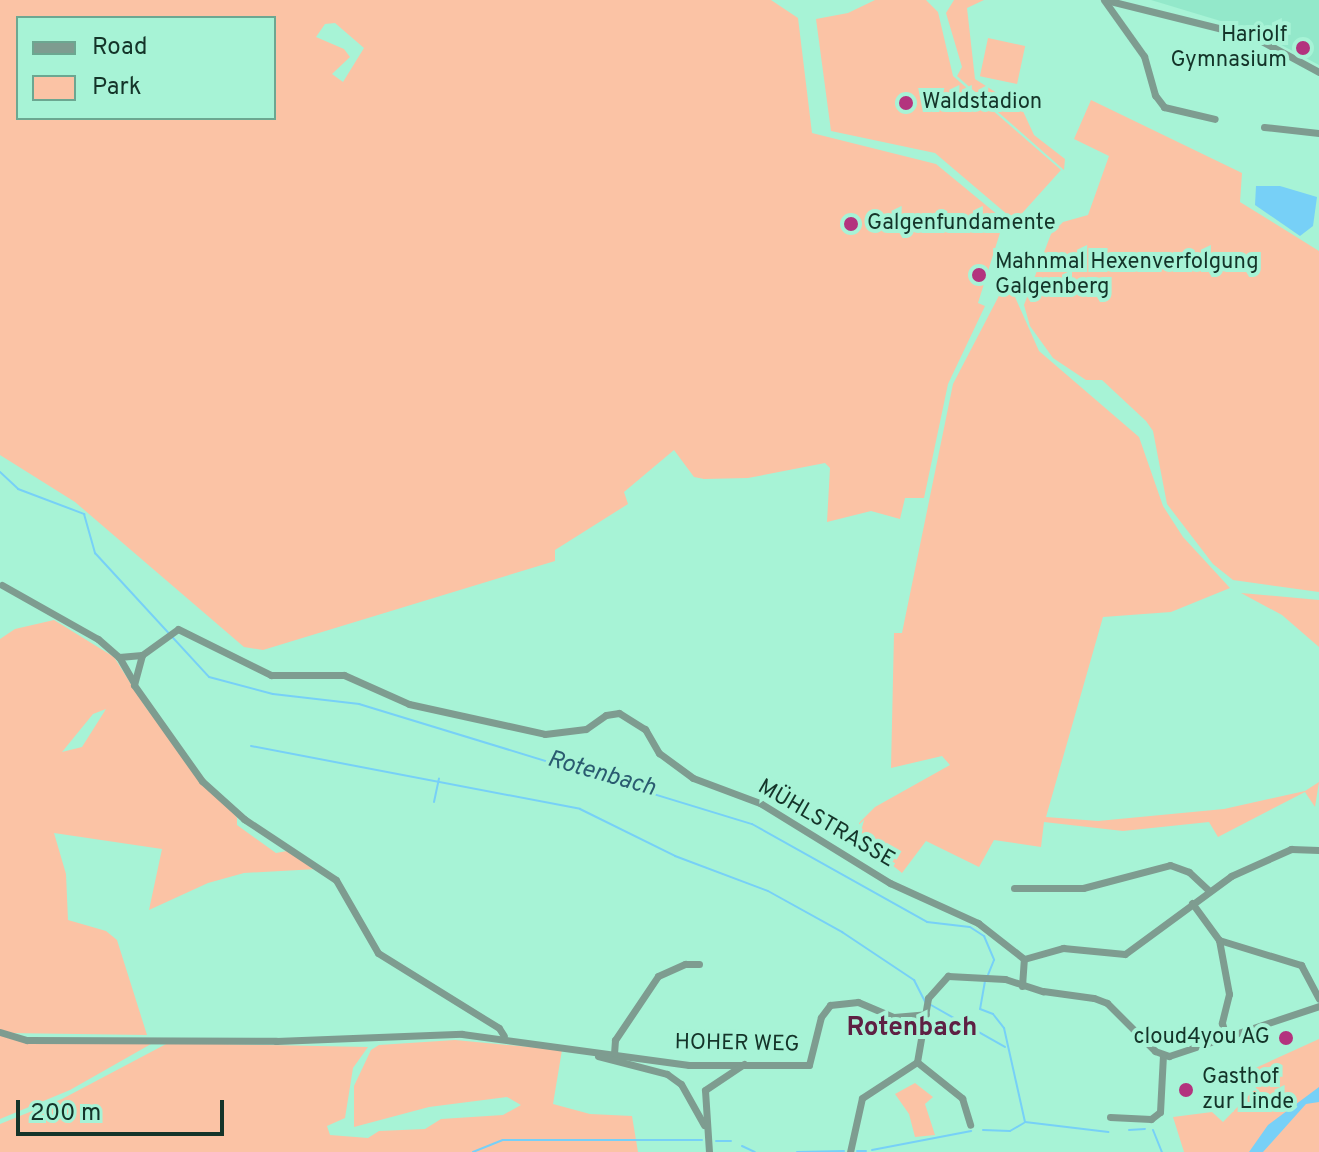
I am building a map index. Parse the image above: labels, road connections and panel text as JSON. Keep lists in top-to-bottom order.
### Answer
{
  "streets": {
    "street": ["MÜHLSTRASSE", "HOHER WEG"]
  },
  "districts": ["Rotenbach"],
  "water": ["Rotenbach"],
  "places": [
    "Hariolf Gymnasium",
    "Waldstadion",
    "Galgenfundamente",
    "Mahnmal Hexenverfolgung Galgenberg",
    "cloud4you AG",
    "Gasthof zur Linde"
  ],
  "legend": ["Road", "Park"],
  "scale_bar": "200 m"
}
